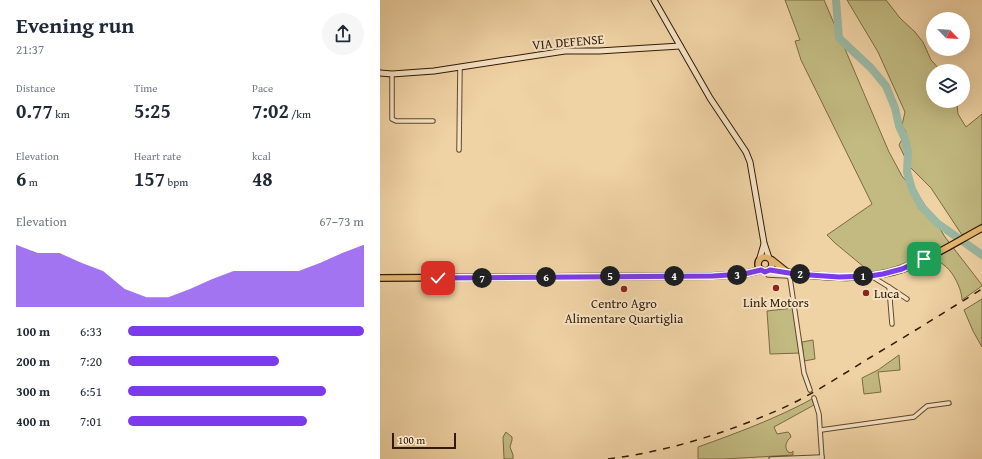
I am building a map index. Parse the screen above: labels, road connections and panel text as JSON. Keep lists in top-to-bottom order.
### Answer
{
  "streets": {
    "main road": ["VIA DEFENSE"]
  },
  "places": ["Link Motors", "Centro Agro Alimentare Quartiglia", "Luca"],
  "scale_bar": "100 m",
  "north": "bottom right",
  "page": {
    "heading": ["Evening run", "21:37"],
    "stats": [
      ["Distance", "0.77 km"],
      ["Time", "5:25"],
      ["Pace", "7:02 /km"],
      ["Elevation", "6 m"],
      ["Heart rate", "157 bpm"],
      ["kcal", "48"]
    ],
    "chart": ["Elevation", "67–73 m"],
    "pins": [
      "2",
      "3",
      "1",
      "4",
      "5",
      "6",
      "7"
    ],
    "list": [
      {
        "name": "100 m",
        "note": "6:33"
      },
      {
        "name": "200 m",
        "note": "7:20"
      },
      {
        "name": "300 m",
        "note": "6:51"
      },
      {
        "name": "400 m",
        "note": "7:01"
      }
    ],
    "scale": "100 m"
  }
}
